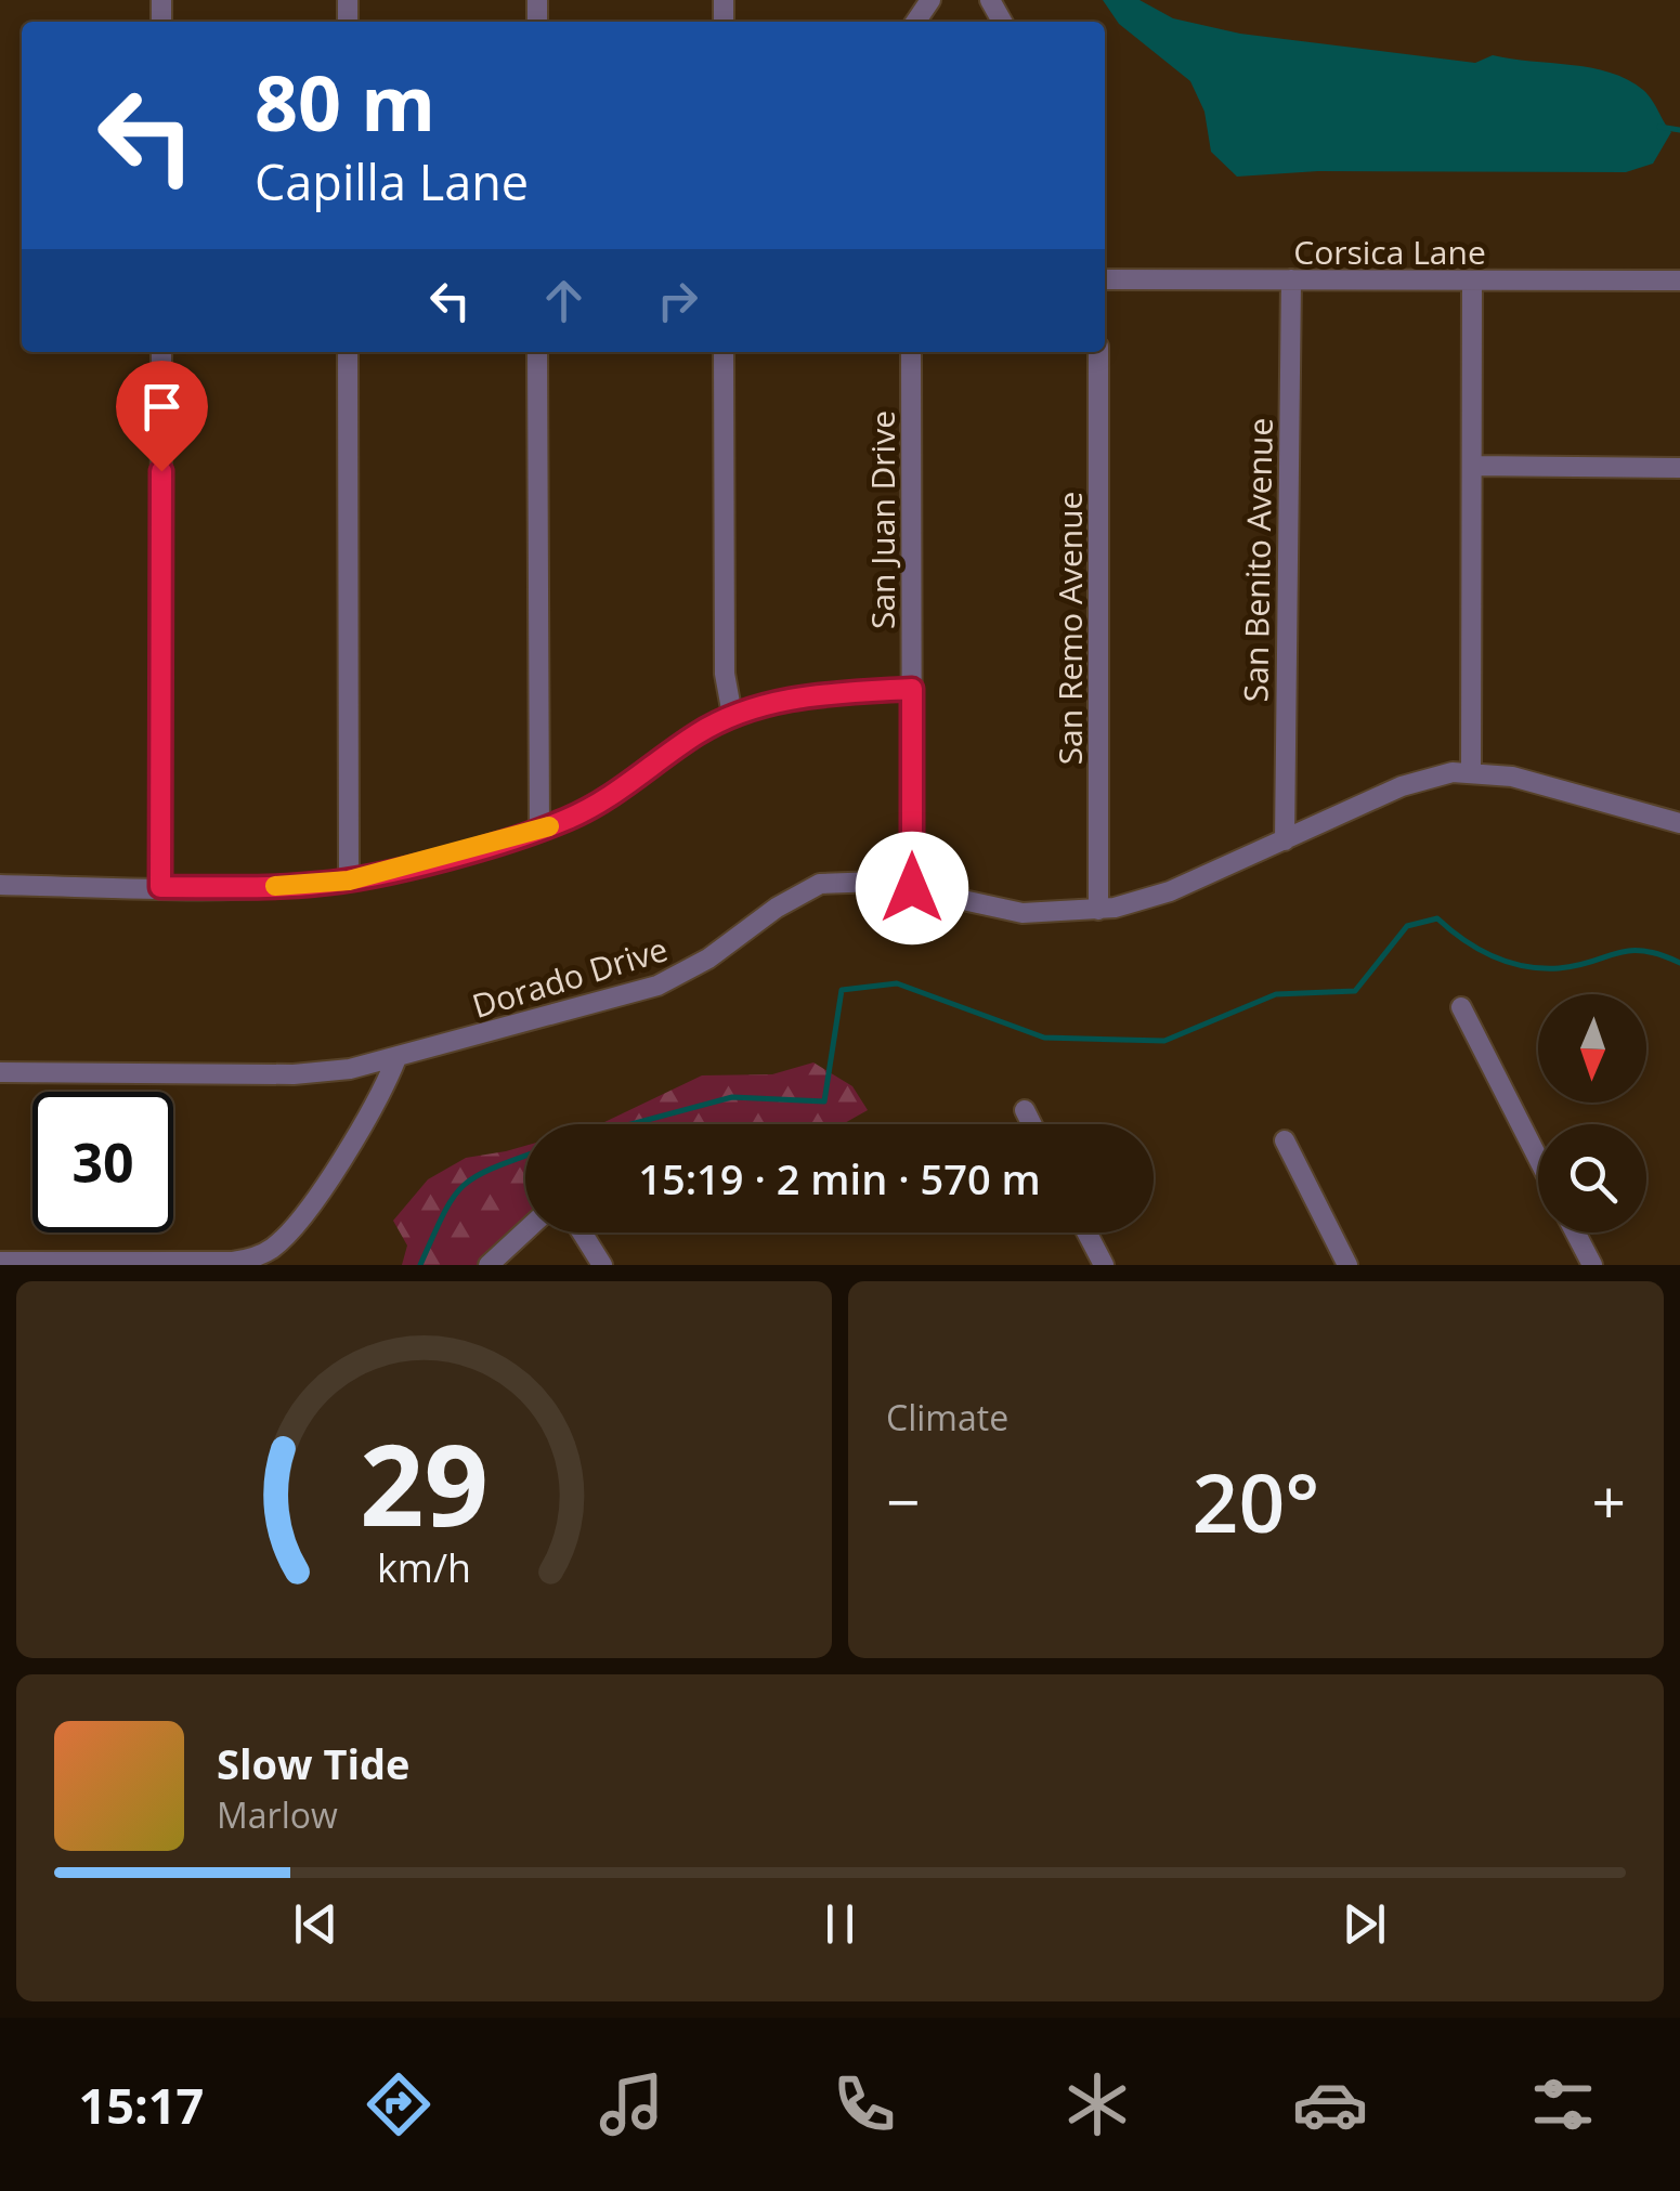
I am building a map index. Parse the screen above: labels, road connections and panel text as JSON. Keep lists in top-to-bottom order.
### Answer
{
  "streets": {
    "street": [
      "Corsica Lane",
      "San Juan Drive",
      "San Benito Avenue",
      "San Remo Avenue",
      "Dorado Drive"
    ]
  },
  "crossings": [
    ["Corsica Lane", "San Benito Avenue"],
    ["San Juan Drive", "Dorado Drive"],
    ["San Benito Avenue", "Dorado Drive"],
    ["San Remo Avenue", "Dorado Drive"]
  ],
  "north": "bottom",
  "page": {
    "turn": ["80 m", "Capilla Lane"],
    "limit": "30",
    "trip": "15:19 · 2 min · 570 m",
    "tile": "Climate",
    "heat": ["−", "20°", "+"],
    "song": ["Slow Tide", "Marlow"],
    "tabs": "15:17",
    "gauge": ["29", "km/h"]
  }
}
